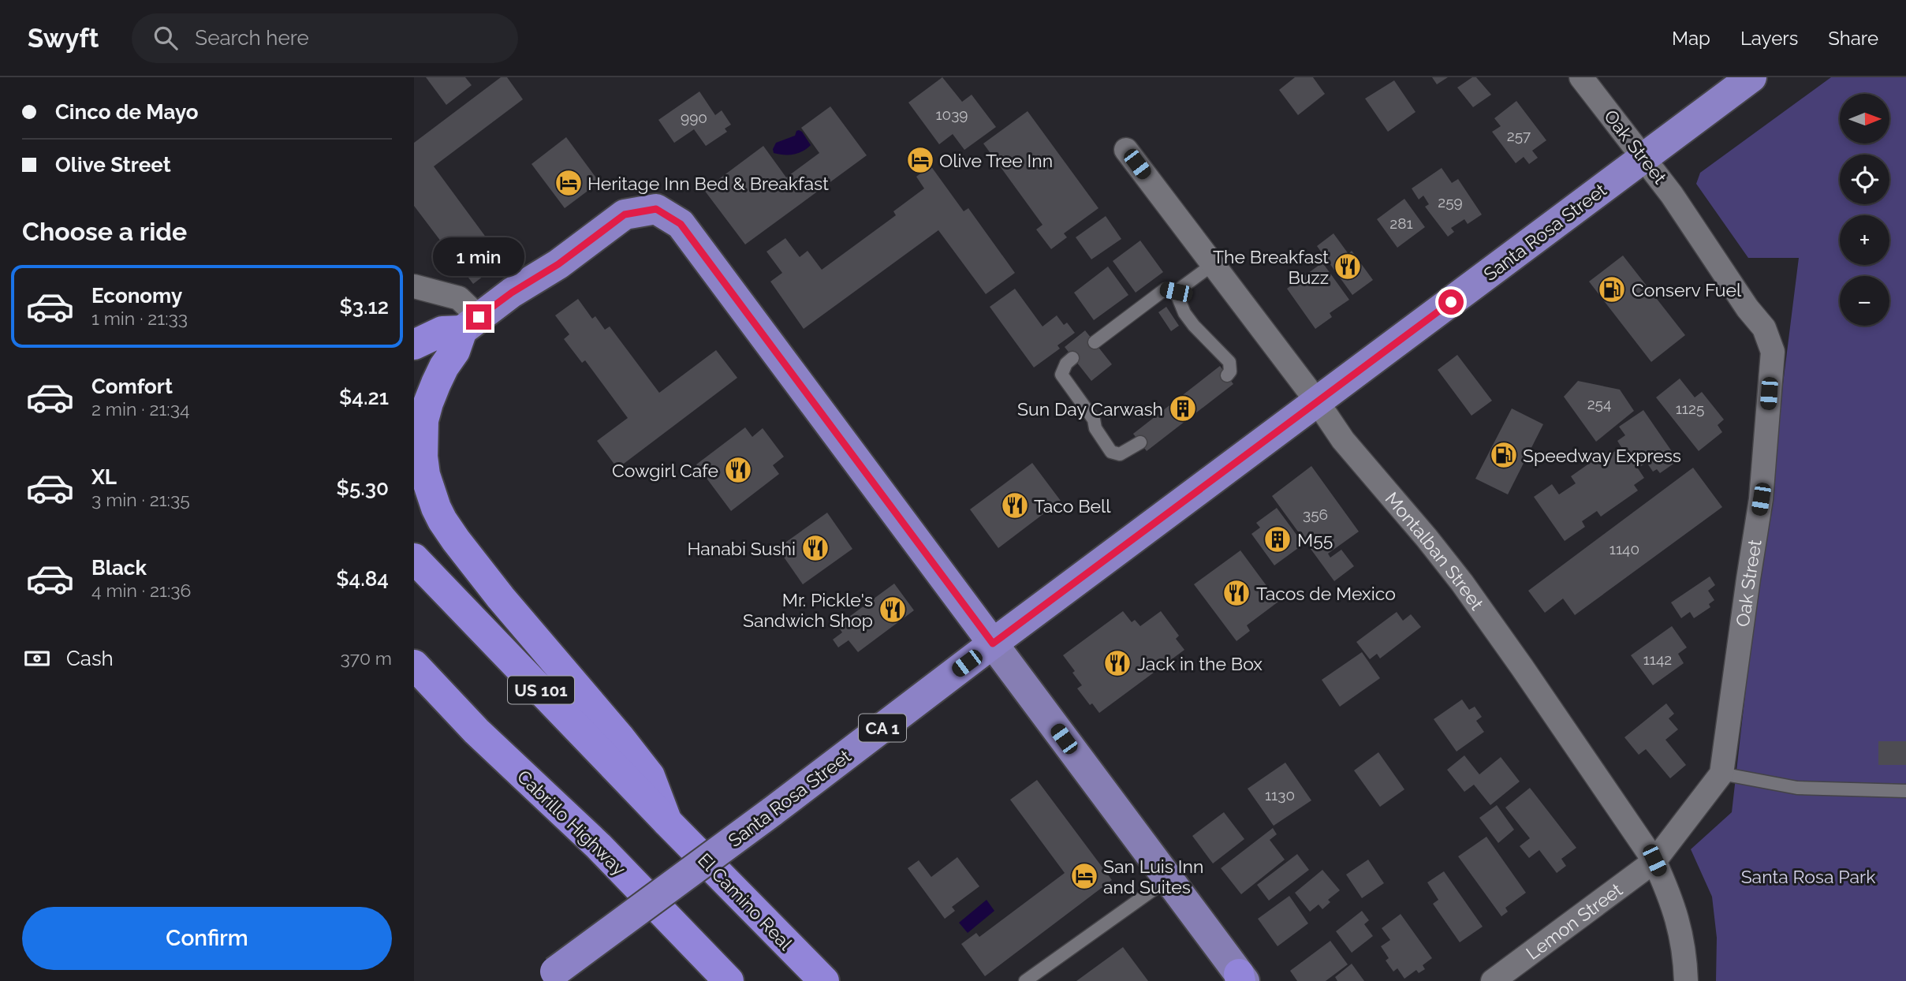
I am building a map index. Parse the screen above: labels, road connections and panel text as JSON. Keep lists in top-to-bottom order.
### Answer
{
  "streets": {
    "highway": [
      "Santa Rosa Street",
      "US 101",
      "CA 1",
      "Cabrillo Highway",
      "El Camino Real"
    ],
    "street": ["Oak Street", "Montalban Street", "Lemon Street"]
  },
  "crossings": [
    ["Oak Street", "Santa Rosa Street"],
    ["Oak Street", "Montalban Street"],
    ["Oak Street", "Lemon Street"],
    ["Santa Rosa Street", "Montalban Street"],
    ["Montalban Street", "Lemon Street"],
    ["US 101", "El Camino Real"]
  ],
  "parks": ["Santa Rosa Park"],
  "places": {
    "hotel": ["Olive Tree Inn", "Heritage Inn Bed & Breakfast", "San Luis Inn and Suites"],
    "restaurant": [
      "The Breakfast Buzz",
      "Cowgirl Cafe",
      "Taco Bell",
      "Hanabi Sushi",
      "Tacos de Mexico",
      "Mr. Pickle's Sandwich Shop",
      "Jack in the Box"
    ],
    "fuel station": ["Conserv Fuel", "Speedway Express"],
    "building": ["Sun Day Carwash", "M55"]
  },
  "house_numbers": [
    "1039",
    "990",
    "257",
    "259",
    "281",
    "254",
    "1125",
    "356",
    "1140",
    "1142",
    "1130"
  ],
  "north": "right",
  "page": {
    "header": "Swyft",
    "search": "Search here",
    "nav": ["Map", "Layers", "Share"],
    "banner": ["Cinco de Mayo", "Olive Street"],
    "map_buttons": ["+", "−"],
    "heading": "Choose a ride",
    "bubble": "1 min",
    "list": [
      {
        "name": "Economy",
        "note": "1 min · 21:33",
        "value": "$3.12"
      },
      {
        "name": "Comfort",
        "note": "2 min · 21:34",
        "value": "$4.21"
      },
      {
        "name": "XL",
        "note": "3 min · 21:35",
        "value": "$5.30"
      },
      {
        "name": "Black",
        "note": "4 min · 21:36",
        "value": "$4.84"
      }
    ],
    "pay": ["Cash", "370 m"],
    "buttons": "Confirm"
  }
}
